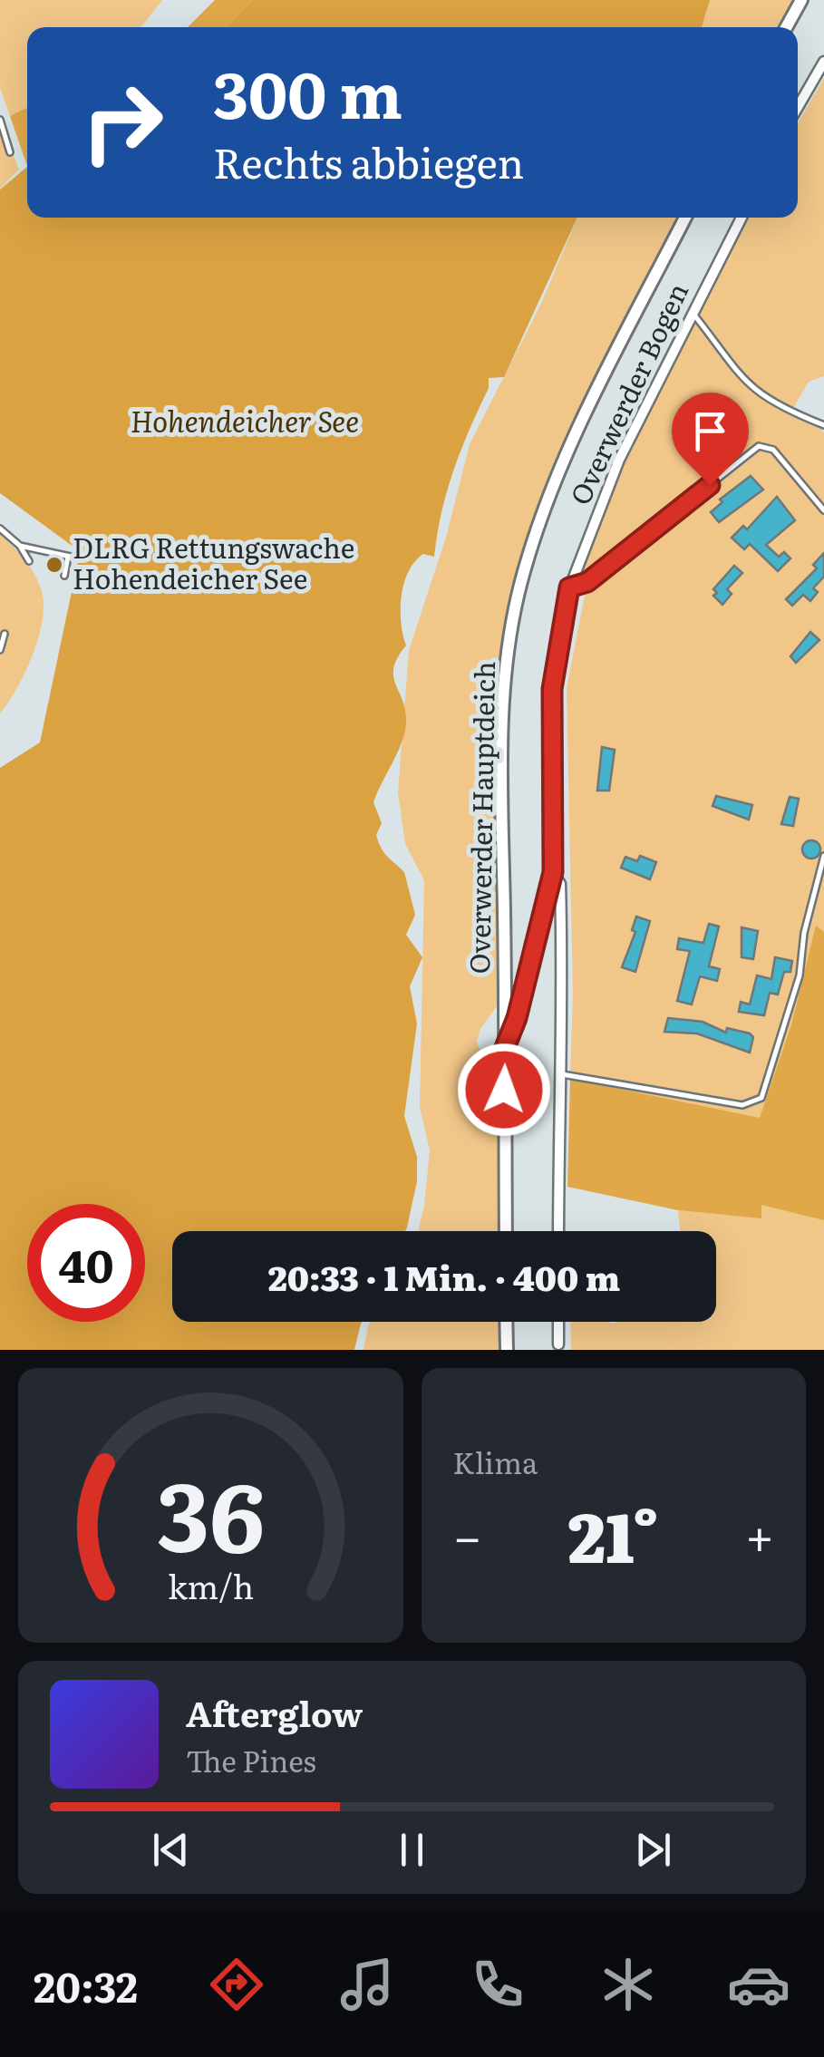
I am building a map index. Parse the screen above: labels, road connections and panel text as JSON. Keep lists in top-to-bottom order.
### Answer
{
  "streets": {
    "street": ["Overwerder Bogen", "Overwerder Hauptdeich"]
  },
  "crossings": [
    ["Overwerder Bogen", "Overwerder Hauptdeich"]
  ],
  "water": ["Hohendeicher See"],
  "places": ["DLRG Rettungswache Hohendeicher See"],
  "page": {
    "turn": ["300 m", "Rechts abbiegen"],
    "limit": "40",
    "trip": "20:33 · 1 Min. · 400 m",
    "tile": "Klima",
    "heat": ["−", "21°", "+"],
    "song": ["Afterglow", "The Pines"],
    "tabs": "20:32",
    "gauge": ["36", "km/h"]
  }
}
